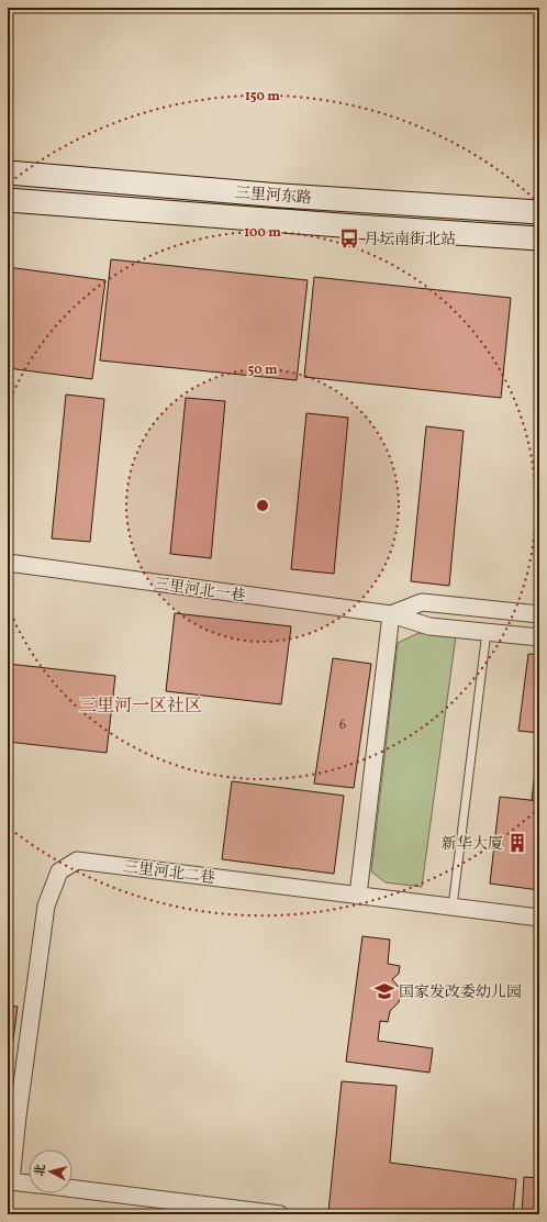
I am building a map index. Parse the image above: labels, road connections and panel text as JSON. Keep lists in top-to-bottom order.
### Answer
{
  "streets": {
    "main road": ["三里河东路"],
    "street": ["三里河北一巷", "三里河北二巷"]
  },
  "districts": ["三里河一区社区"],
  "places": {
    "bus stop": ["月坛南街北站"],
    "building": ["新华大厦"],
    "school or university": ["国家发改委幼儿园"]
  },
  "house_numbers": ["6"],
  "north": "left",
  "rings": ["150 m", "100 m", "50 m"]
}
